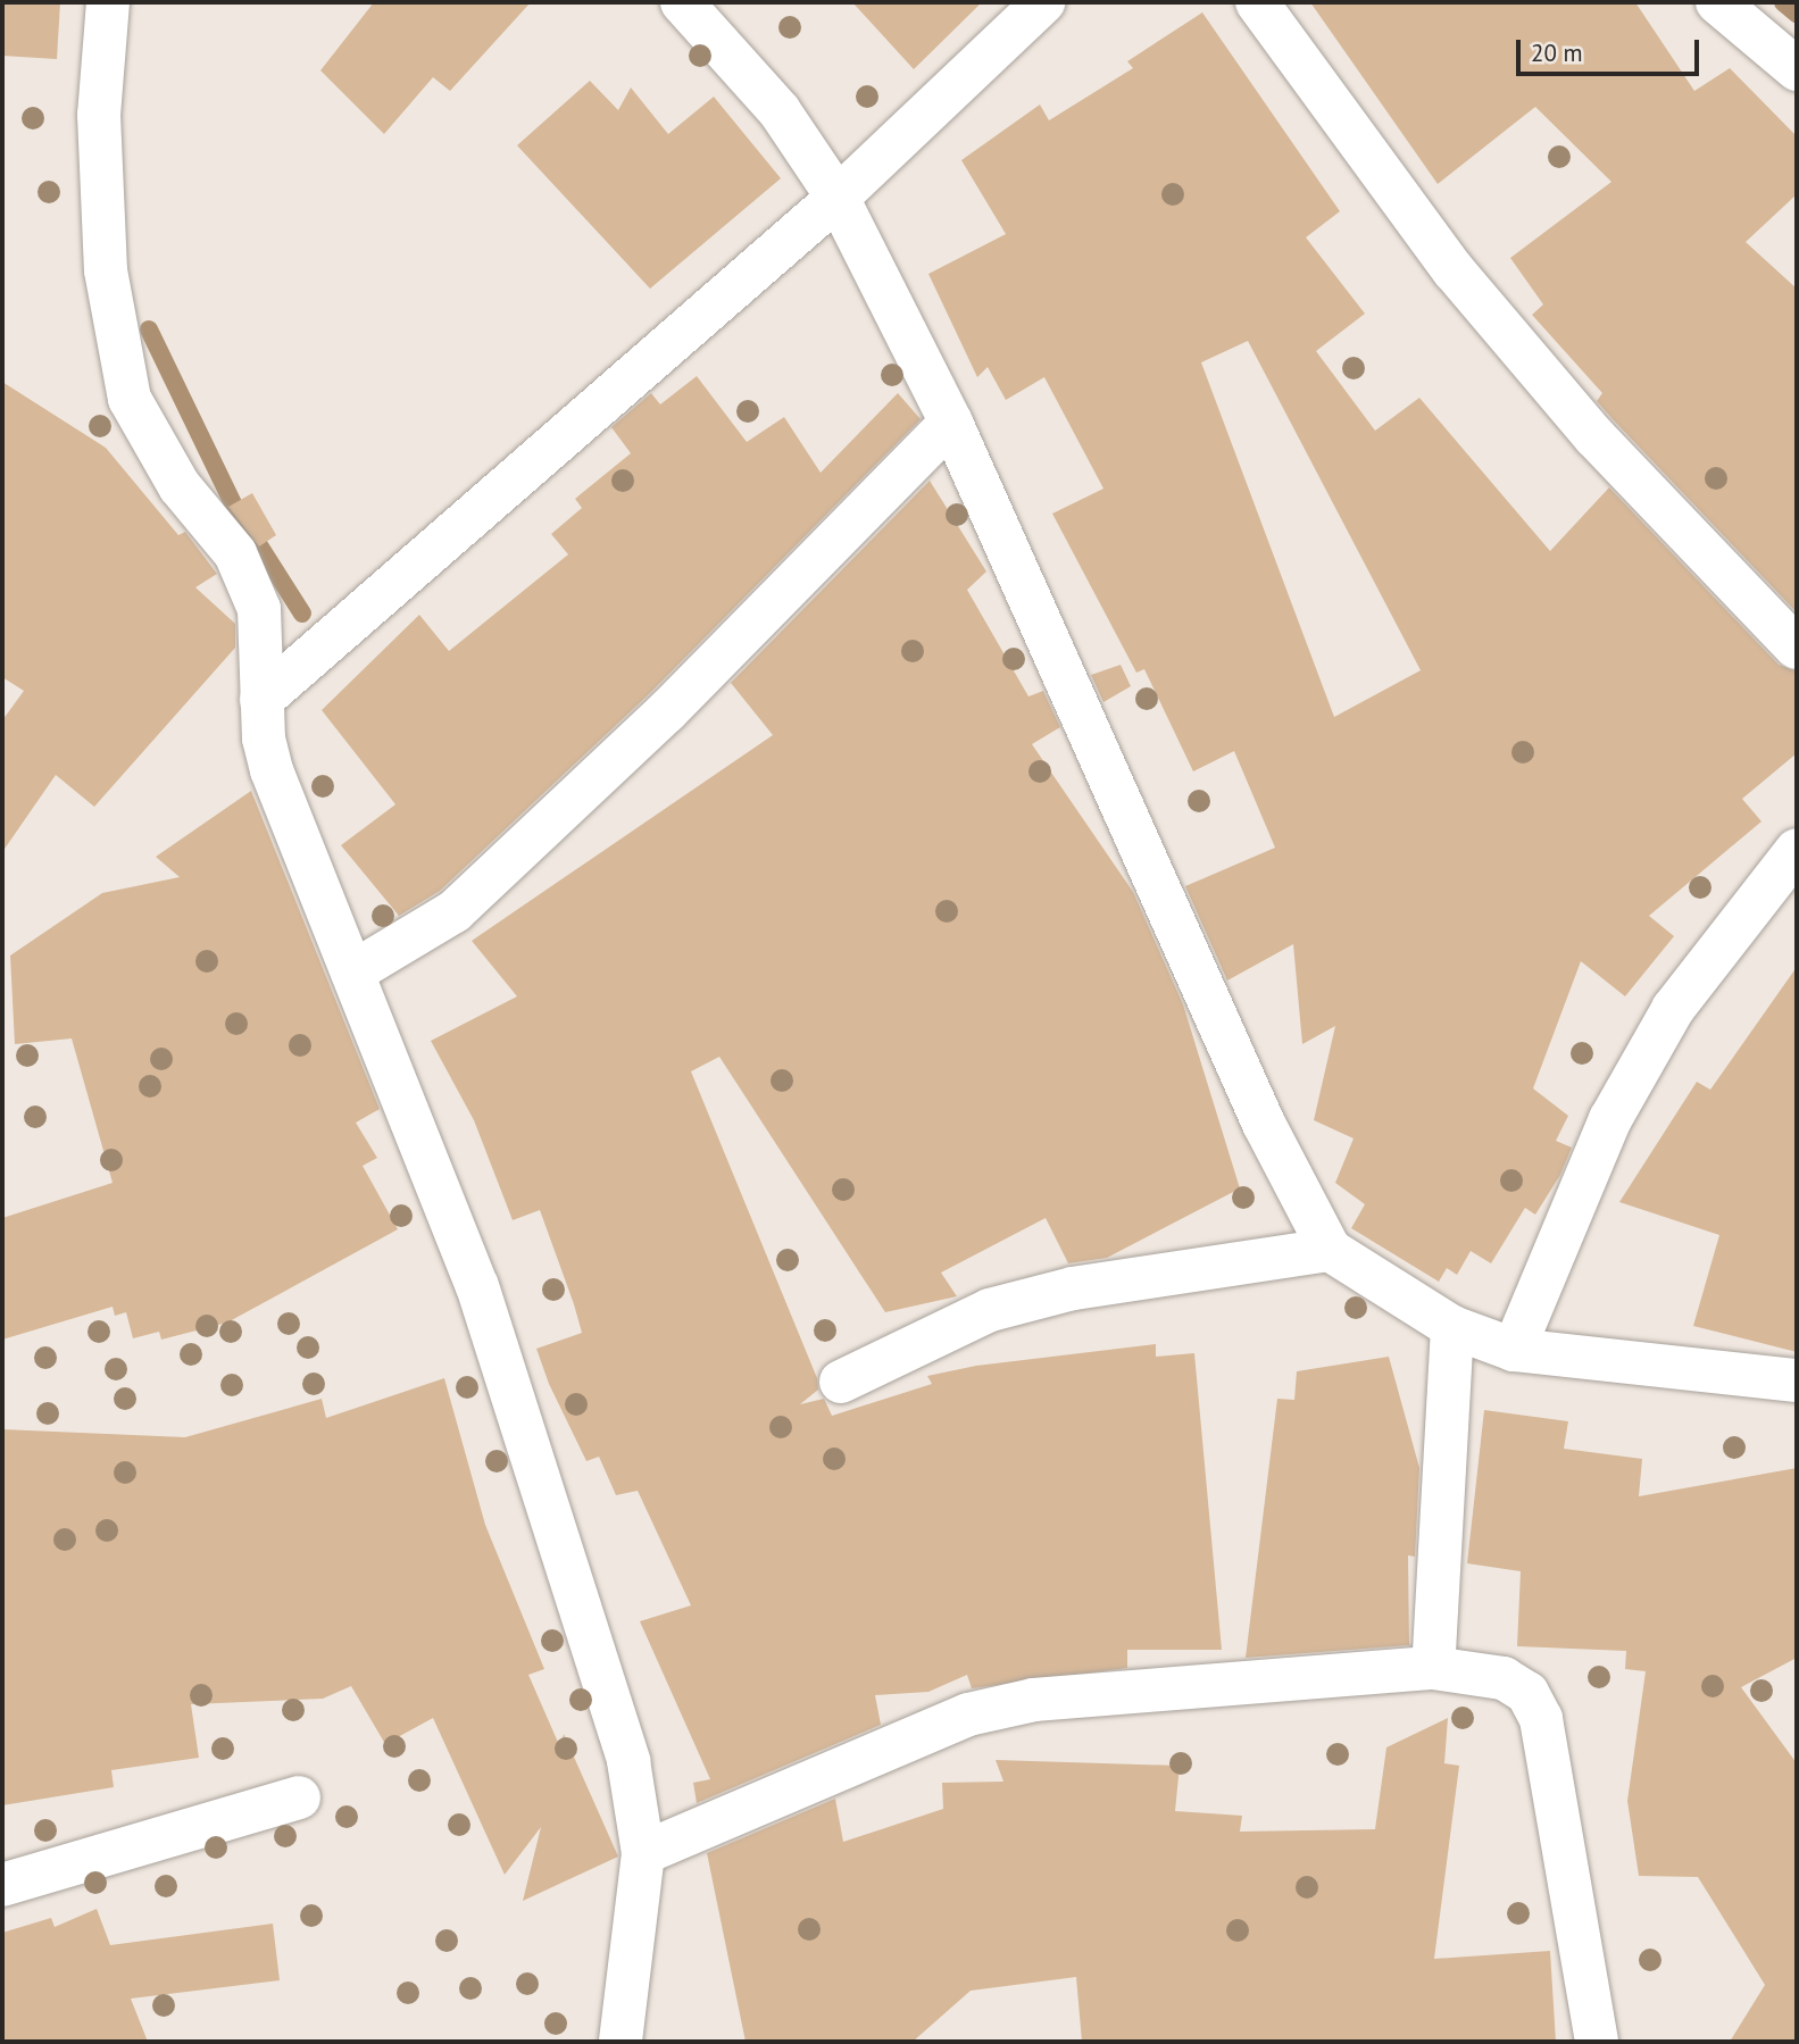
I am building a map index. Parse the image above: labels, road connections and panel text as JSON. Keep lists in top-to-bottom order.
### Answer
{
  "scale_bar": "20 m"
}
